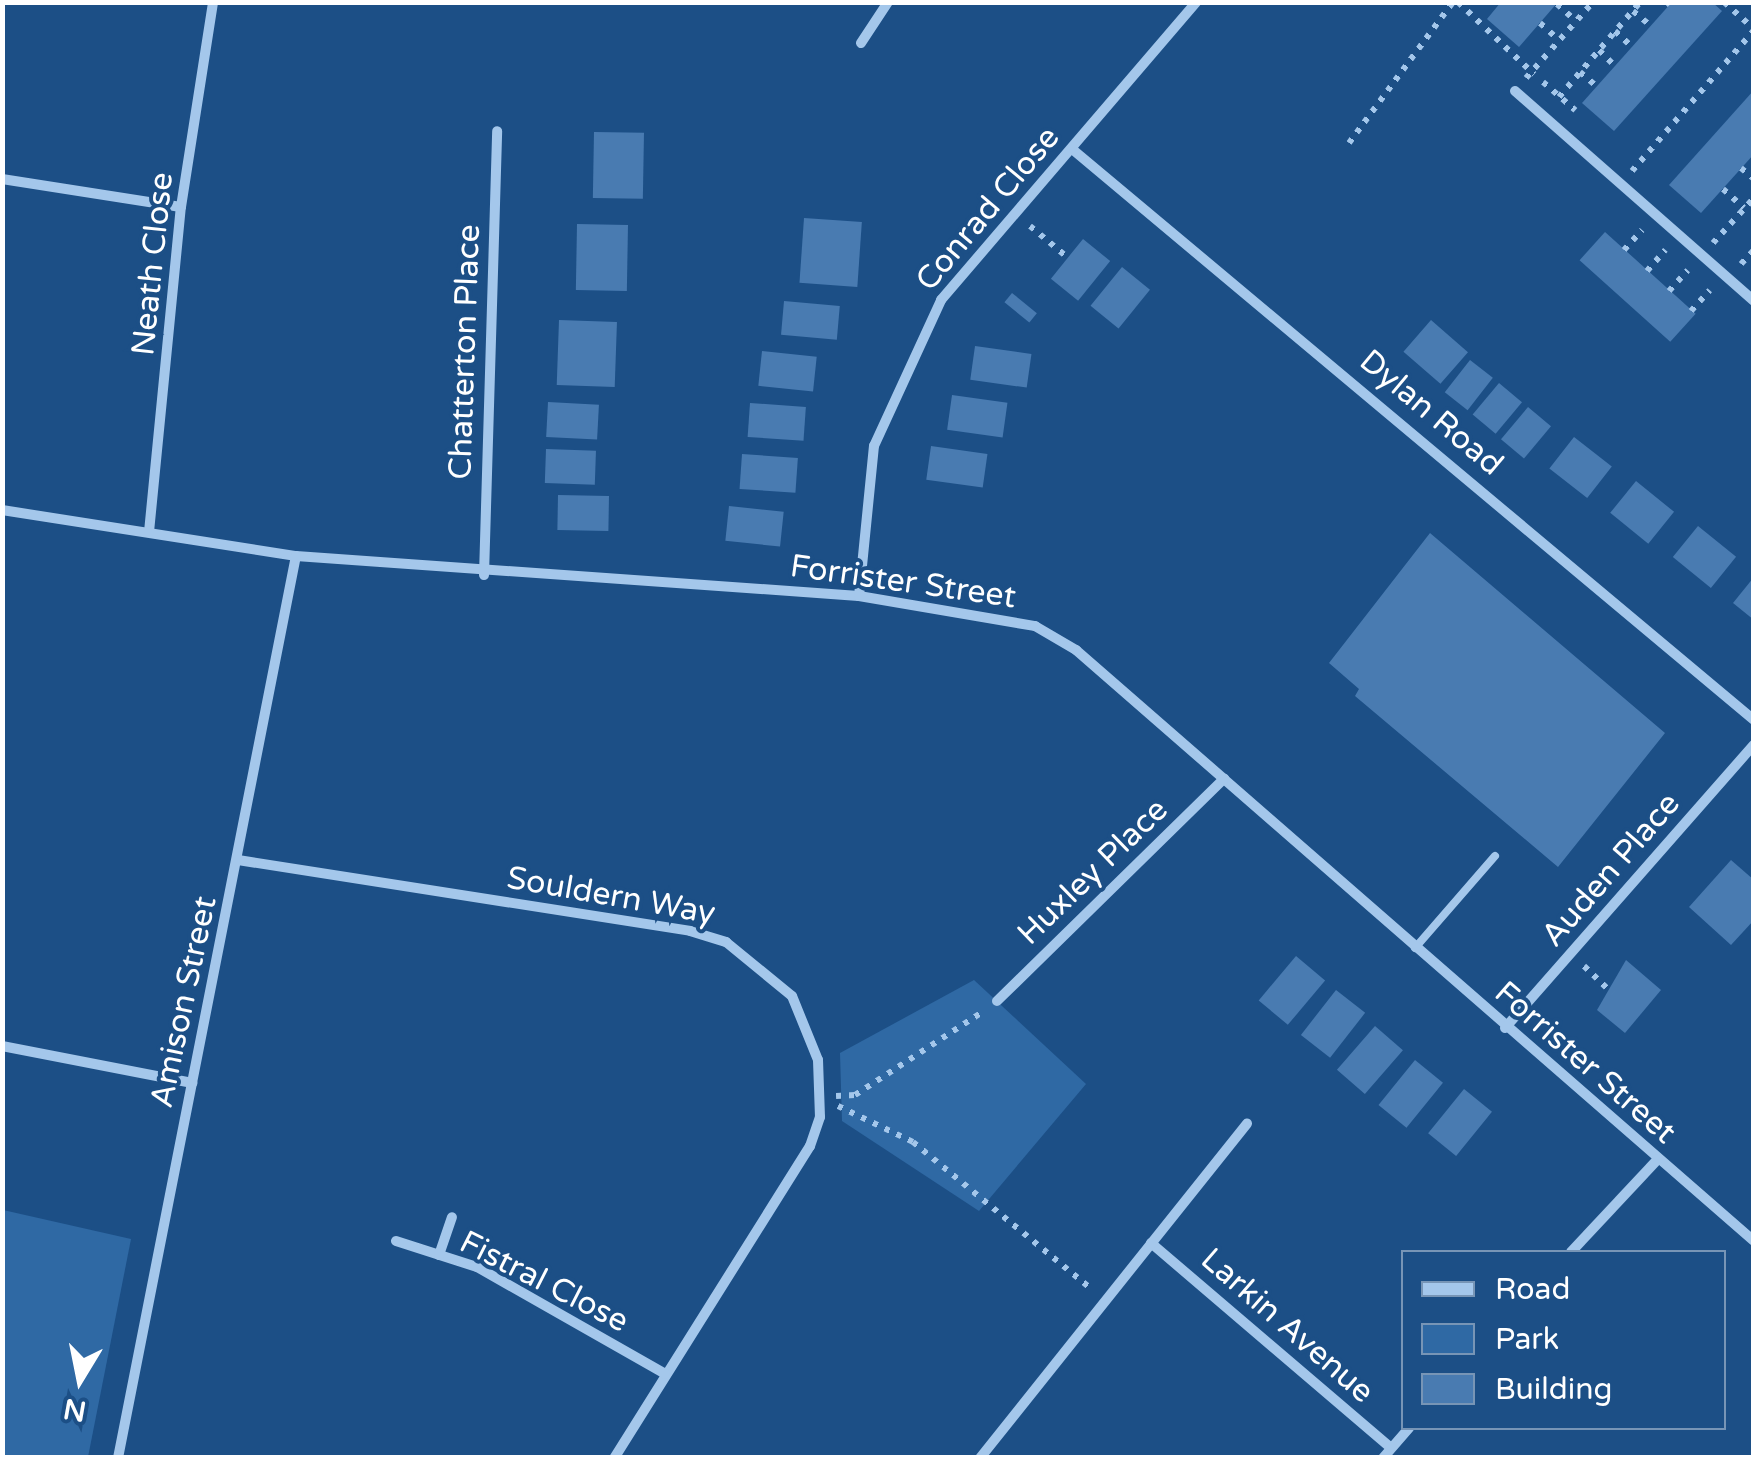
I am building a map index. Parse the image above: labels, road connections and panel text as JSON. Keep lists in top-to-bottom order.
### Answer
{
  "streets": {
    "street": [
      "Conrad Close",
      "Neath Close",
      "Chatterton Place",
      "Dylan Road",
      "Forrister Street",
      "Auden Place",
      "Huxley Place",
      "Souldern Way",
      "Amison Street",
      "Fistral Close",
      "Larkin Avenue"
    ]
  },
  "crossings": [
    ["Conrad Close", "Dylan Road"],
    ["Conrad Close", "Forrister Street"],
    ["Neath Close", "Forrister Street"],
    ["Chatterton Place", "Forrister Street"],
    ["Forrister Street", "Auden Place"],
    ["Forrister Street", "Huxley Place"],
    ["Forrister Street", "Amison Street"],
    ["Souldern Way", "Amison Street"],
    ["Souldern Way", "Fistral Close"]
  ],
  "legend": ["Road", "Park", "Building"],
  "north": "bottom"
}
